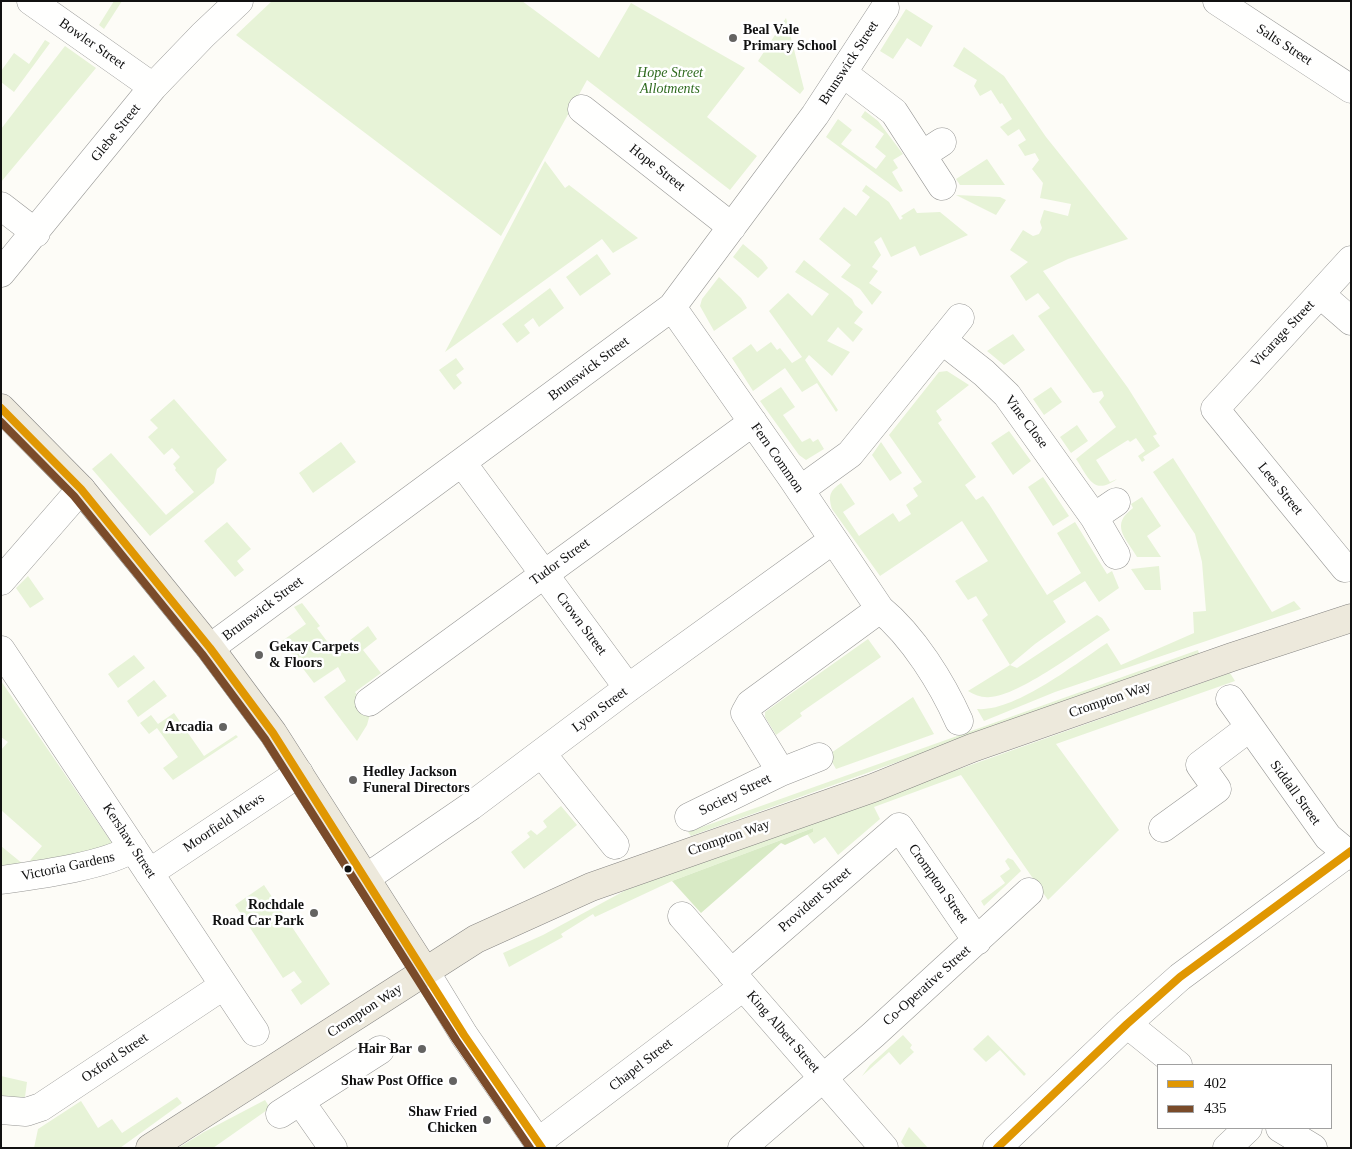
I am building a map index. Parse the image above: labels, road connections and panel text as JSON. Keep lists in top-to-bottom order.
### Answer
{
  "streets": {
    "main road": ["Crompton Way"],
    "street": [
      "Bowler Street",
      "Salts Street",
      "Brunswick Street",
      "Glebe Street",
      "Hope Street",
      "Vicarage Street",
      "Vine Close",
      "Fern Common",
      "Lees Street",
      "Tudor Street",
      "Crown Street",
      "Lyon Street",
      "Siddall Street",
      "Society Street",
      "Moorfield Mews",
      "Kershaw Street",
      "Victoria Gardens",
      "Crompton Street",
      "Provident Street",
      "Co-Operative Street",
      "King Albert Street",
      "Oxford Street",
      "Chapel Street"
    ]
  },
  "crossings": [
    ["Bowler Street", "Glebe Street"],
    ["Brunswick Street", "Hope Street"],
    ["Brunswick Street", "Fern Common"],
    ["Brunswick Street", "Crown Street"],
    ["Vicarage Street", "Lees Street"],
    ["Fern Common", "Tudor Street"],
    ["Fern Common", "Lyon Street"],
    ["Fern Common", "Society Street"],
    ["Tudor Street", "Crown Street"],
    ["Crown Street", "Lyon Street"],
    ["Moorfield Mews", "Kershaw Street"],
    ["Kershaw Street", "Victoria Gardens"],
    ["Kershaw Street", "Oxford Street"],
    ["Crompton Street", "Provident Street"],
    ["Crompton Street", "Co-Operative Street"],
    ["Provident Street", "King Albert Street"],
    ["Provident Street", "Chapel Street"],
    ["Co-Operative Street", "King Albert Street"],
    ["King Albert Street", "Chapel Street"]
  ],
  "parks": ["Hope Street Allotments"],
  "places": [
    "Beal Vale Primary School",
    "Gekay Carpets & Floors",
    "Arcadia",
    "Hedley Jackson Funeral Directors",
    "Rochdale Road Car Park",
    "Hair Bar",
    "Shaw Post Office",
    "Shaw Fried Chicken"
  ],
  "lines": ["transit line 402", "transit line 435"],
  "legend": ["402", "435"]
}
